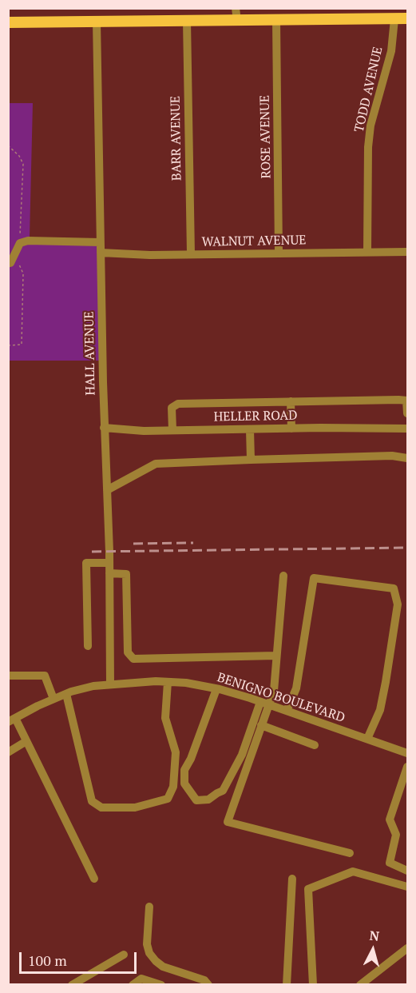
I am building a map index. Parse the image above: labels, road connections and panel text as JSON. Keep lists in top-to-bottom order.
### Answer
{
  "streets": {
    "street": [
      "TODD AVENUE",
      "ROSE AVENUE",
      "BARR AVENUE",
      "WALNUT AVENUE",
      "HALL AVENUE",
      "HELLER ROAD",
      "BENIGNO BOULEVARD"
    ]
  },
  "crossings": [
    ["TODD AVENUE", "WALNUT AVENUE"],
    ["ROSE AVENUE", "WALNUT AVENUE"],
    ["BARR AVENUE", "WALNUT AVENUE"],
    ["WALNUT AVENUE", "HALL AVENUE"],
    ["HALL AVENUE", "HELLER ROAD"],
    ["HALL AVENUE", "BENIGNO BOULEVARD"]
  ],
  "scale_bar": "100 m",
  "north": "top"
}
